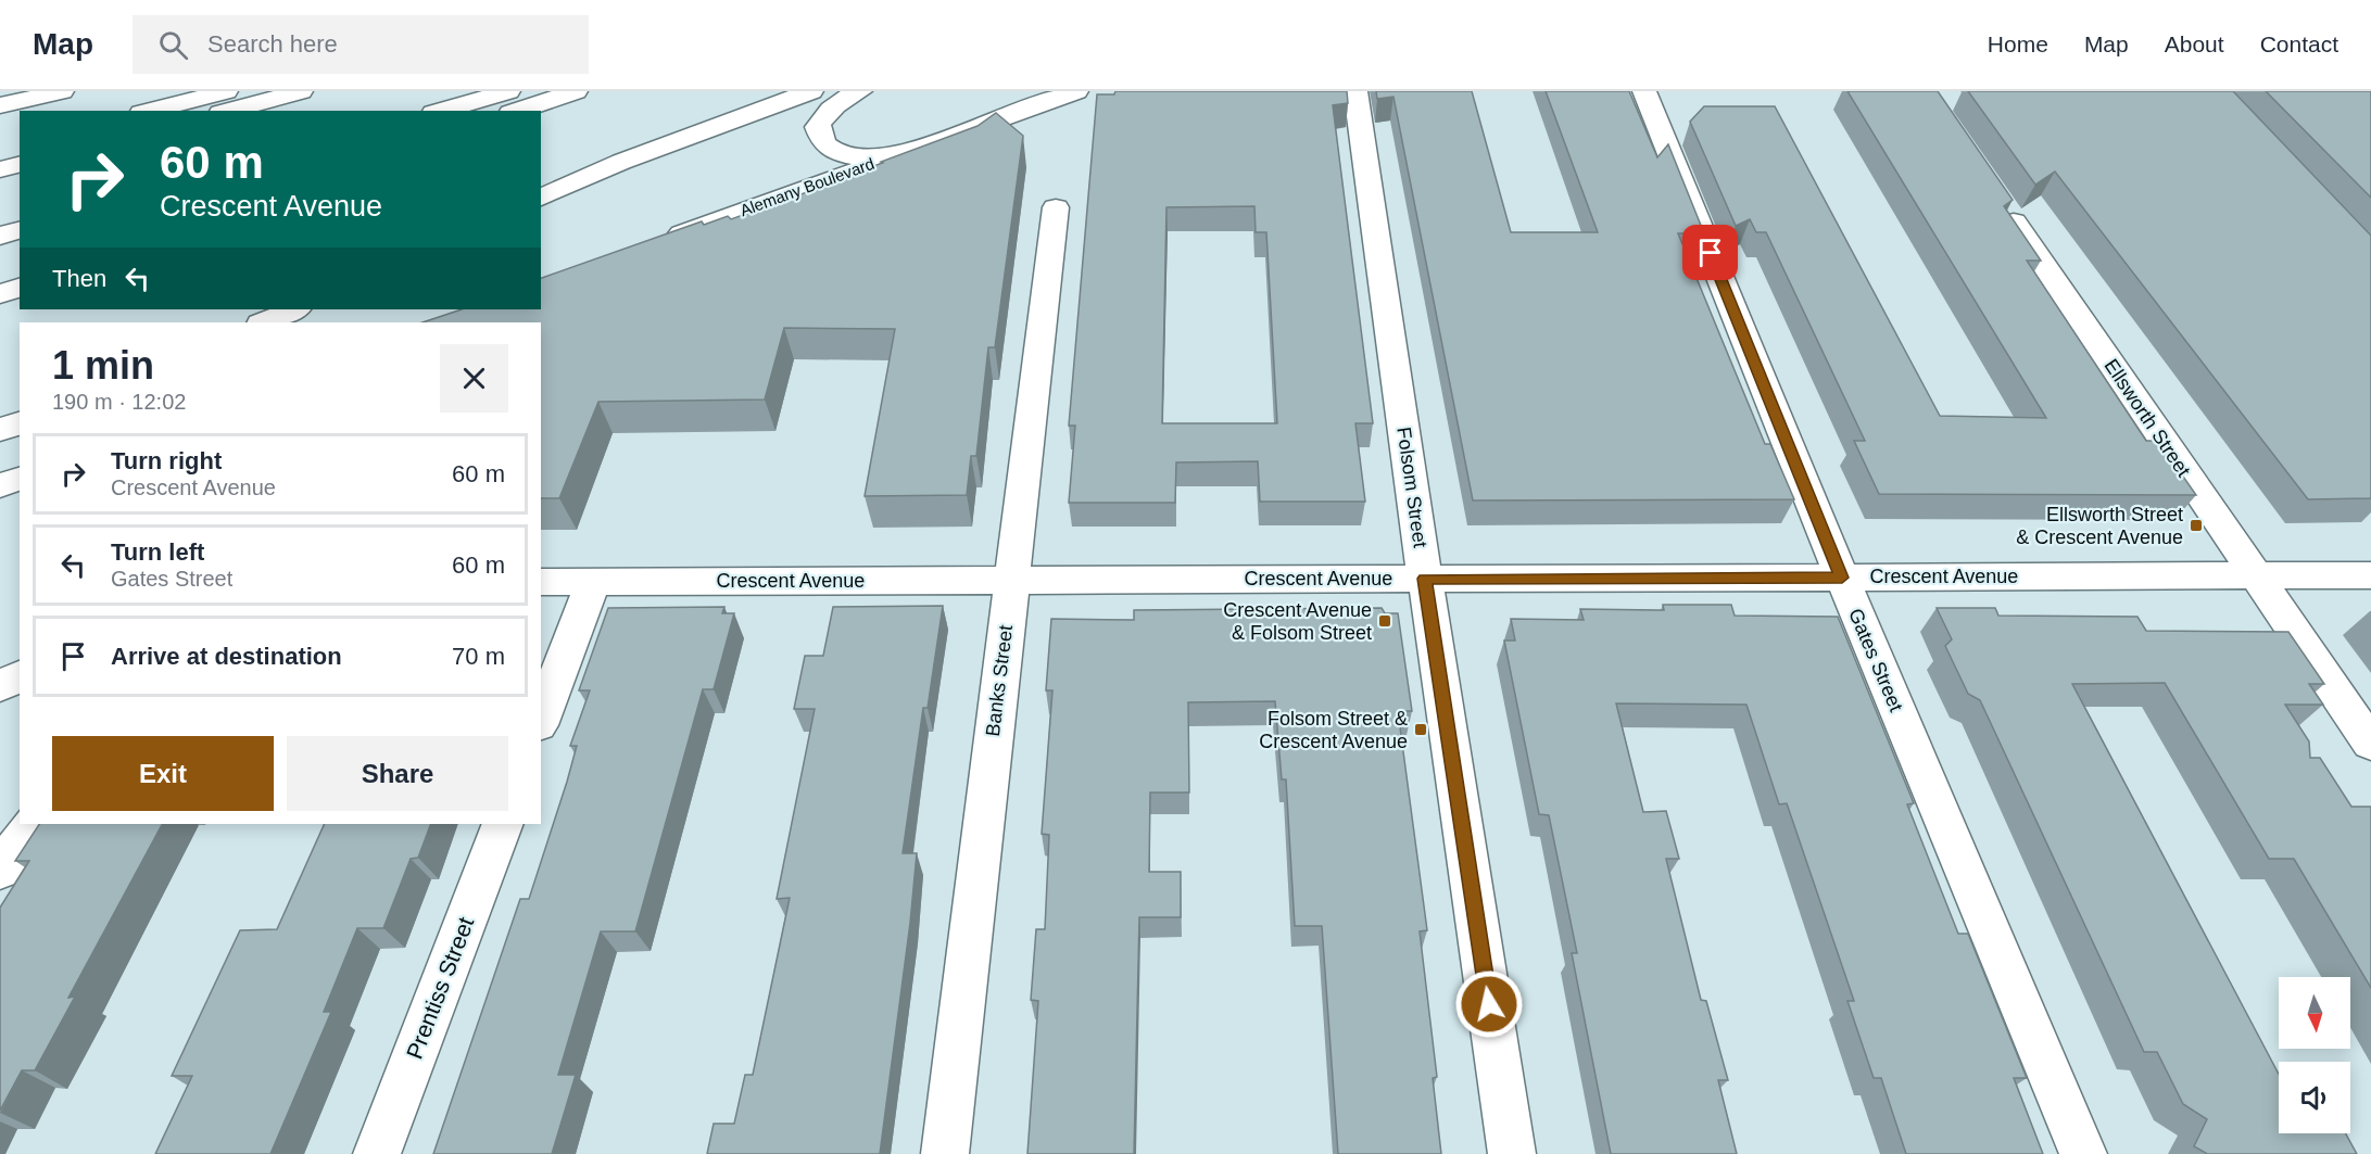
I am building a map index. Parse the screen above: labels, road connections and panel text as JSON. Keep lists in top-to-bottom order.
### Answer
{
  "streets": {
    "main road": [
      "Alemany Boulevard",
      "Ellsworth Street",
      "Folsom Street",
      "Crescent Avenue",
      "Gates Street",
      "Banks Street",
      "Prentiss Street"
    ]
  },
  "crossings": [
    ["Ellsworth Street", "Crescent Avenue"],
    ["Folsom Street", "Crescent Avenue"],
    ["Crescent Avenue", "Gates Street"],
    ["Crescent Avenue", "Banks Street"]
  ],
  "places": {
    "transit": ["Ellsworth Street & Crescent Avenue", "Crescent Avenue & Folsom Street", "Folsom Street & Crescent Avenue"]
  },
  "north": "bottom",
  "page": {
    "header": "Map",
    "search": "Search here",
    "nav": [
      "Home",
      "Map",
      "About",
      "Contact"
    ],
    "turn": ["60 m", "Crescent Avenue"],
    "then": "Then",
    "heading": ["1 min", "190 m · 12:02"],
    "list": [
      {
        "name": "Turn right",
        "note": "Crescent Avenue",
        "value": "60 m"
      },
      {
        "name": "Turn left",
        "note": "Gates Street",
        "value": "60 m"
      },
      {
        "name": "Arrive at destination",
        "value": "70 m"
      }
    ],
    "buttons": ["Exit", "Share"]
  }
}
